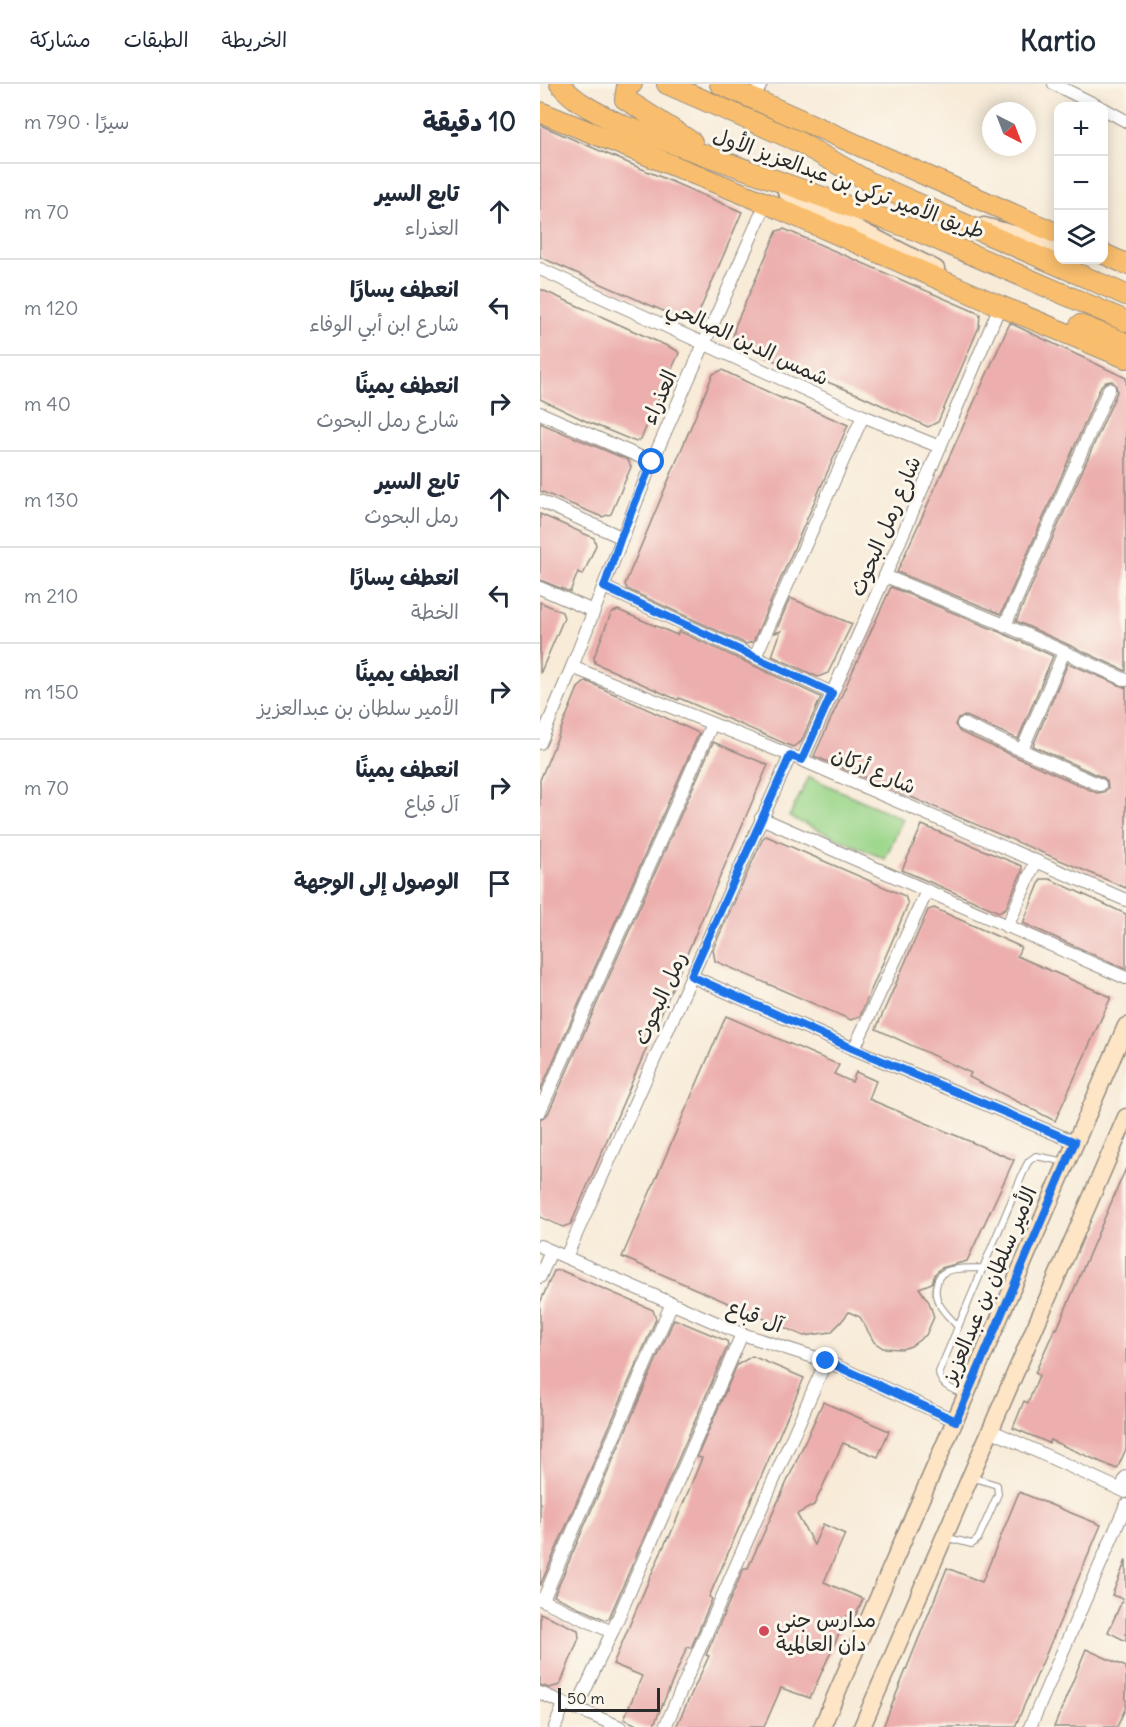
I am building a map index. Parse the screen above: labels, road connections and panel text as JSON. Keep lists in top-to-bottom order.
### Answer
{
  "streets": {
    "main road": ["طريق الأمير تركي بن عبدالعزيز الأول"],
    "street": [
      "شمس الدين الصالحي",
      "العذراء",
      "شارع رمل البحوث",
      "شارع أركان",
      "رمل البحوث",
      "الأمير سلطان بن عبدالعزيز",
      "آل قباع"
    ]
  },
  "crossings": [
    ["شمس الدين الصالحي", "العذراء"],
    ["شمس الدين الصالحي", "شارع رمل البحوث"],
    ["العذراء", "شارع أركان"],
    ["شارع رمل البحوث", "شارع أركان"],
    ["شارع أركان", "رمل البحوث"],
    ["رمل البحوث", "آل قباع"],
    ["الأمير سلطان بن عبدالعزيز", "آل قباع"]
  ],
  "places": ["مدارس جنى دان العالمية"],
  "scale_bar": "50 m",
  "north": "bottom right",
  "page": {
    "header": "Kartio",
    "nav": ["الخريطة", "الطبقات", "مشاركة"],
    "heading": ["10 دقيقة", "سيرًا · 790 m"],
    "map_buttons": ["+", "−"],
    "list": [
      ["تابع السير", "العذراء", "70 m"],
      ["انعطف يسارًا", "شارع ابن أبي الوفاء", "120 m"],
      ["انعطف يمينًا", "شارع رمل البحوث", "40 m"],
      ["تابع السير", "رمل البحوث", "130 m"],
      ["انعطف يسارًا", "الخطة", "210 m"],
      ["انعطف يمينًا", "الأمير سلطان بن عبدالعزيز", "150 m"],
      ["انعطف يمينًا", "آل قباع", "70 m"],
      "الوصول إلى الوجهة"
    ],
    "scale": "50 m"
  }
}
